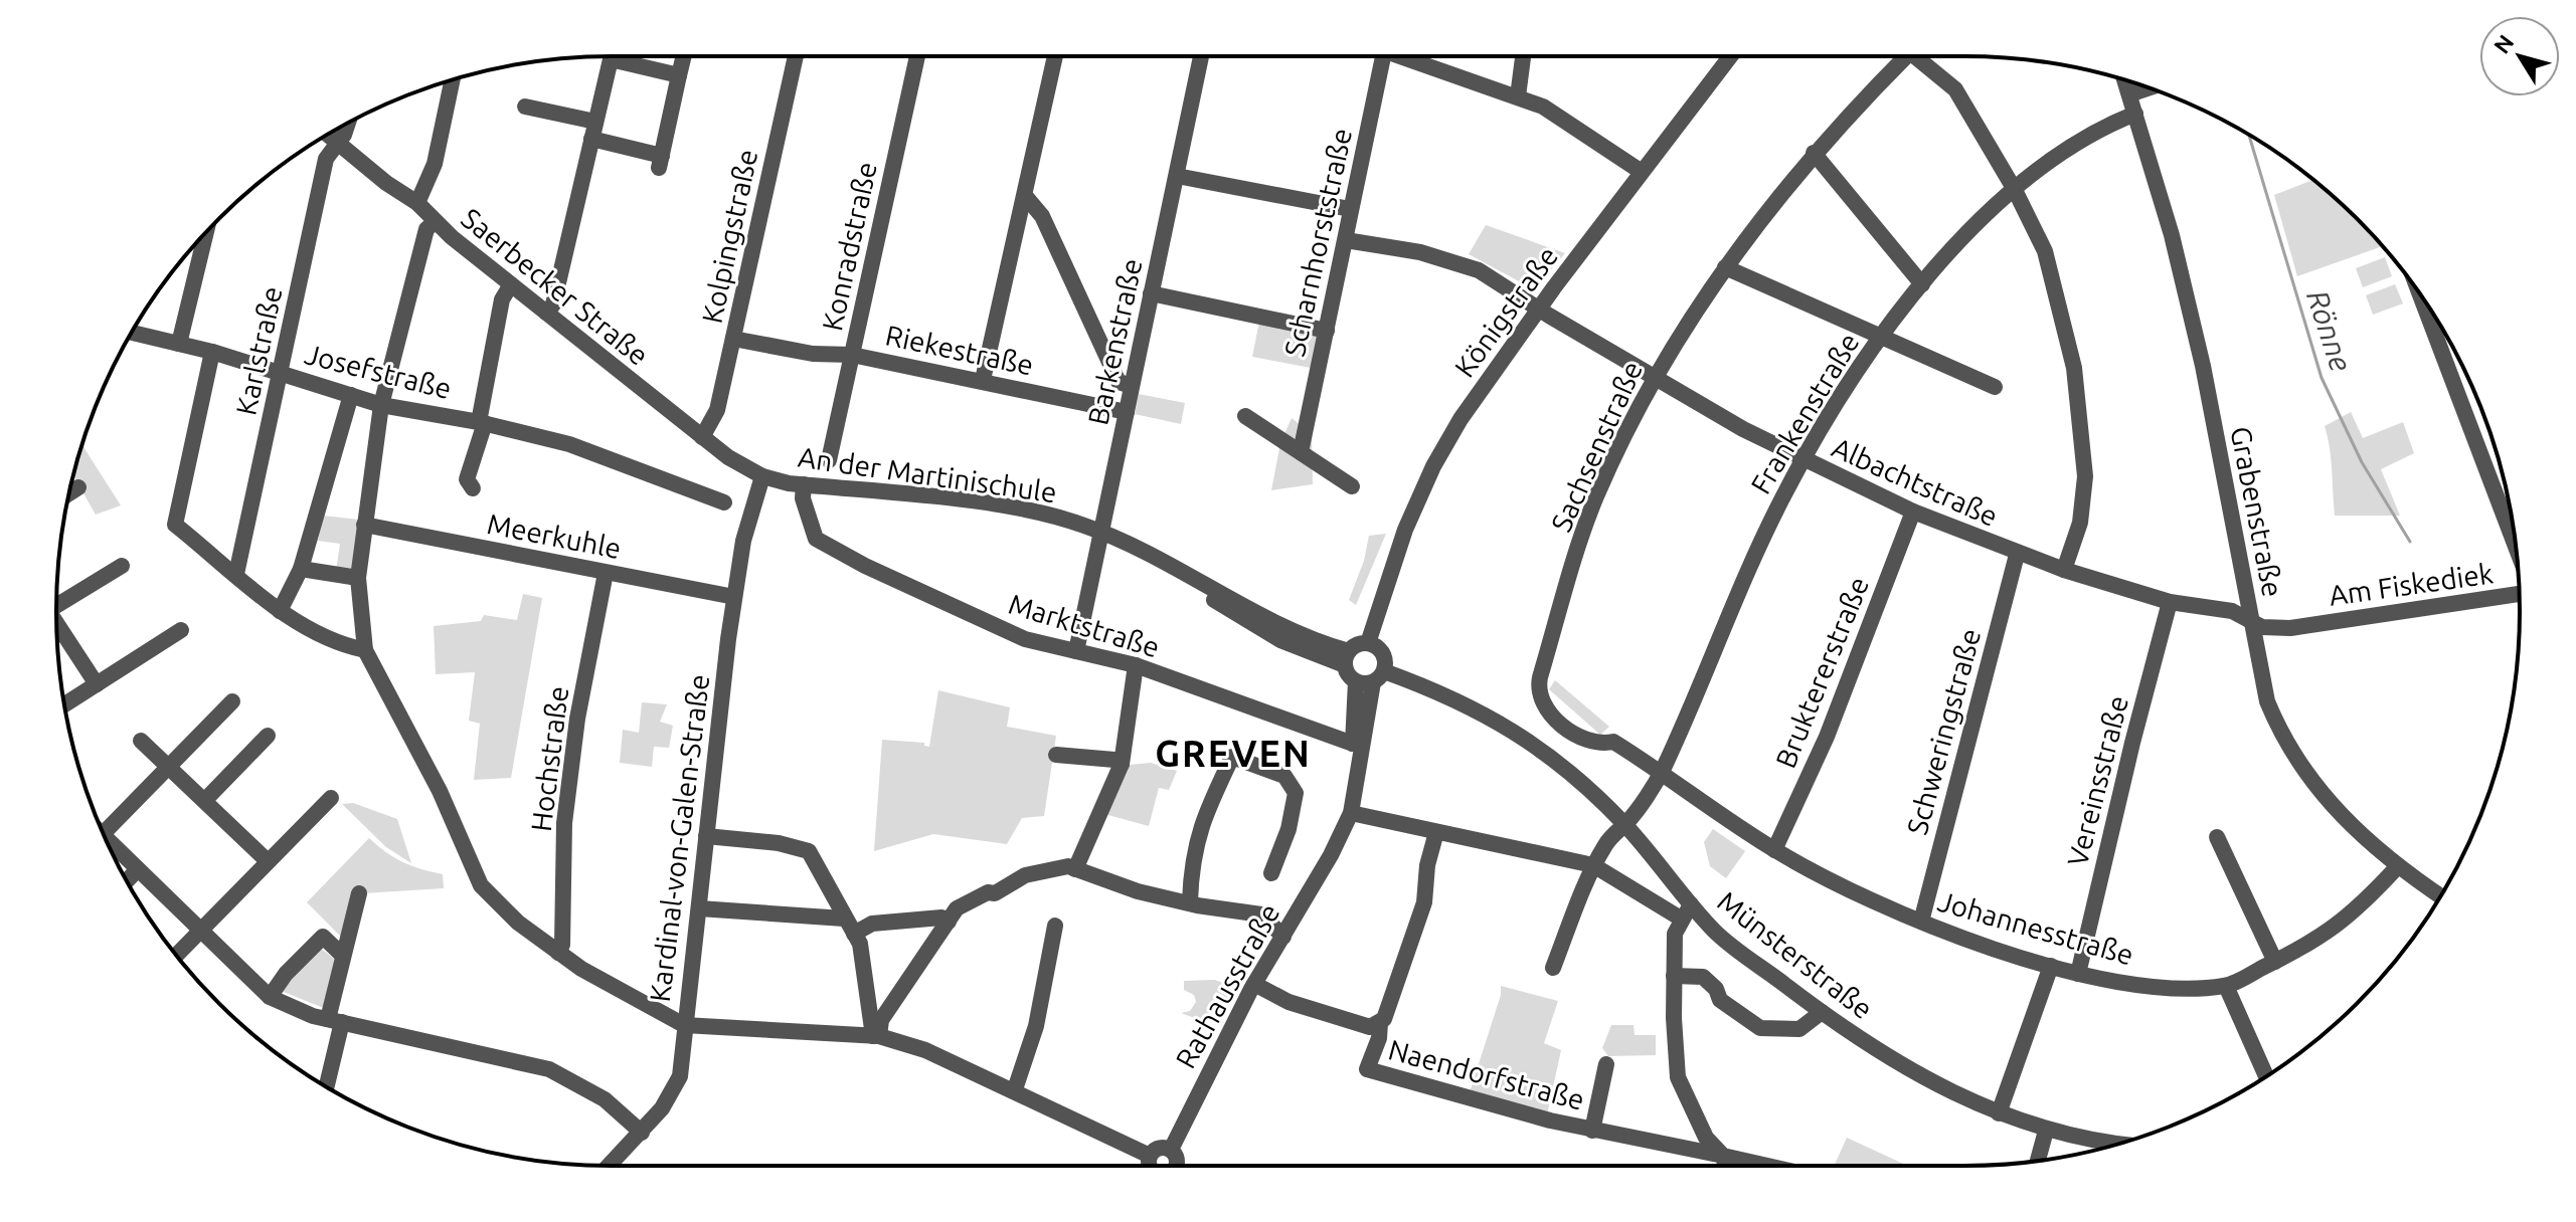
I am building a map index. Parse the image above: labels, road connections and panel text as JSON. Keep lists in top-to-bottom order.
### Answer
{
  "streets": {
    "street": [
      "Kolpingstraße",
      "Scharnhorststraße",
      "Konradstraße",
      "Saerbecker Straße",
      "Königstraße",
      "Barkenstraße",
      "Riekestraße",
      "Karlstraße",
      "Josefstraße",
      "Frankenstraße",
      "Sachsenstraße",
      "An der Martinischule",
      "Albachtstraße",
      "Grabenstraße",
      "Meerkuhle",
      "Am Fiskediek",
      "Marktstraße",
      "Bruktererstraße",
      "Schweringstraße",
      "Hochstraße",
      "Vereinsstraße",
      "Kardinal-von-Galen-Straße",
      "Johannesstraße",
      "Münsterstraße",
      "Rathausstraße",
      "Naendorfstraße"
    ]
  },
  "crossings": [
    ["Kolpingstraße", "Saerbecker Straße"],
    ["Kolpingstraße", "Riekestraße"],
    ["Scharnhorststraße", "Albachtstraße"],
    ["Konradstraße", "Riekestraße"],
    ["Saerbecker Straße", "Karlstraße"],
    ["Saerbecker Straße", "An der Martinischule"],
    ["Saerbecker Straße", "Kardinal-von-Galen-Straße"],
    ["Königstraße", "Albachtstraße"],
    ["Barkenstraße", "Riekestraße"],
    ["Barkenstraße", "An der Martinischule"],
    ["Barkenstraße", "Marktstraße"],
    ["Karlstraße", "Josefstraße"],
    ["Frankenstraße", "Sachsenstraße"],
    ["Frankenstraße", "Albachtstraße"],
    ["Frankenstraße", "Grabenstraße"],
    ["Frankenstraße", "Johannesstraße"],
    ["Frankenstraße", "Münsterstraße"],
    ["Sachsenstraße", "Albachtstraße"],
    ["Sachsenstraße", "Johannesstraße"],
    ["An der Martinischule", "Marktstraße"],
    ["An der Martinischule", "Kardinal-von-Galen-Straße"],
    ["Albachtstraße", "Grabenstraße"],
    ["Albachtstraße", "Am Fiskediek"],
    ["Albachtstraße", "Bruktererstraße"],
    ["Albachtstraße", "Schweringstraße"],
    ["Albachtstraße", "Vereinsstraße"],
    ["Grabenstraße", "Am Fiskediek"],
    ["Grabenstraße", "Johannesstraße"],
    ["Meerkuhle", "Hochstraße"],
    ["Meerkuhle", "Kardinal-von-Galen-Straße"],
    ["Bruktererstraße", "Johannesstraße"],
    ["Schweringstraße", "Johannesstraße"],
    ["Vereinsstraße", "Johannesstraße"]
  ],
  "districts": ["GREVEN"],
  "water": ["Rönne"],
  "north": "top left"
}
